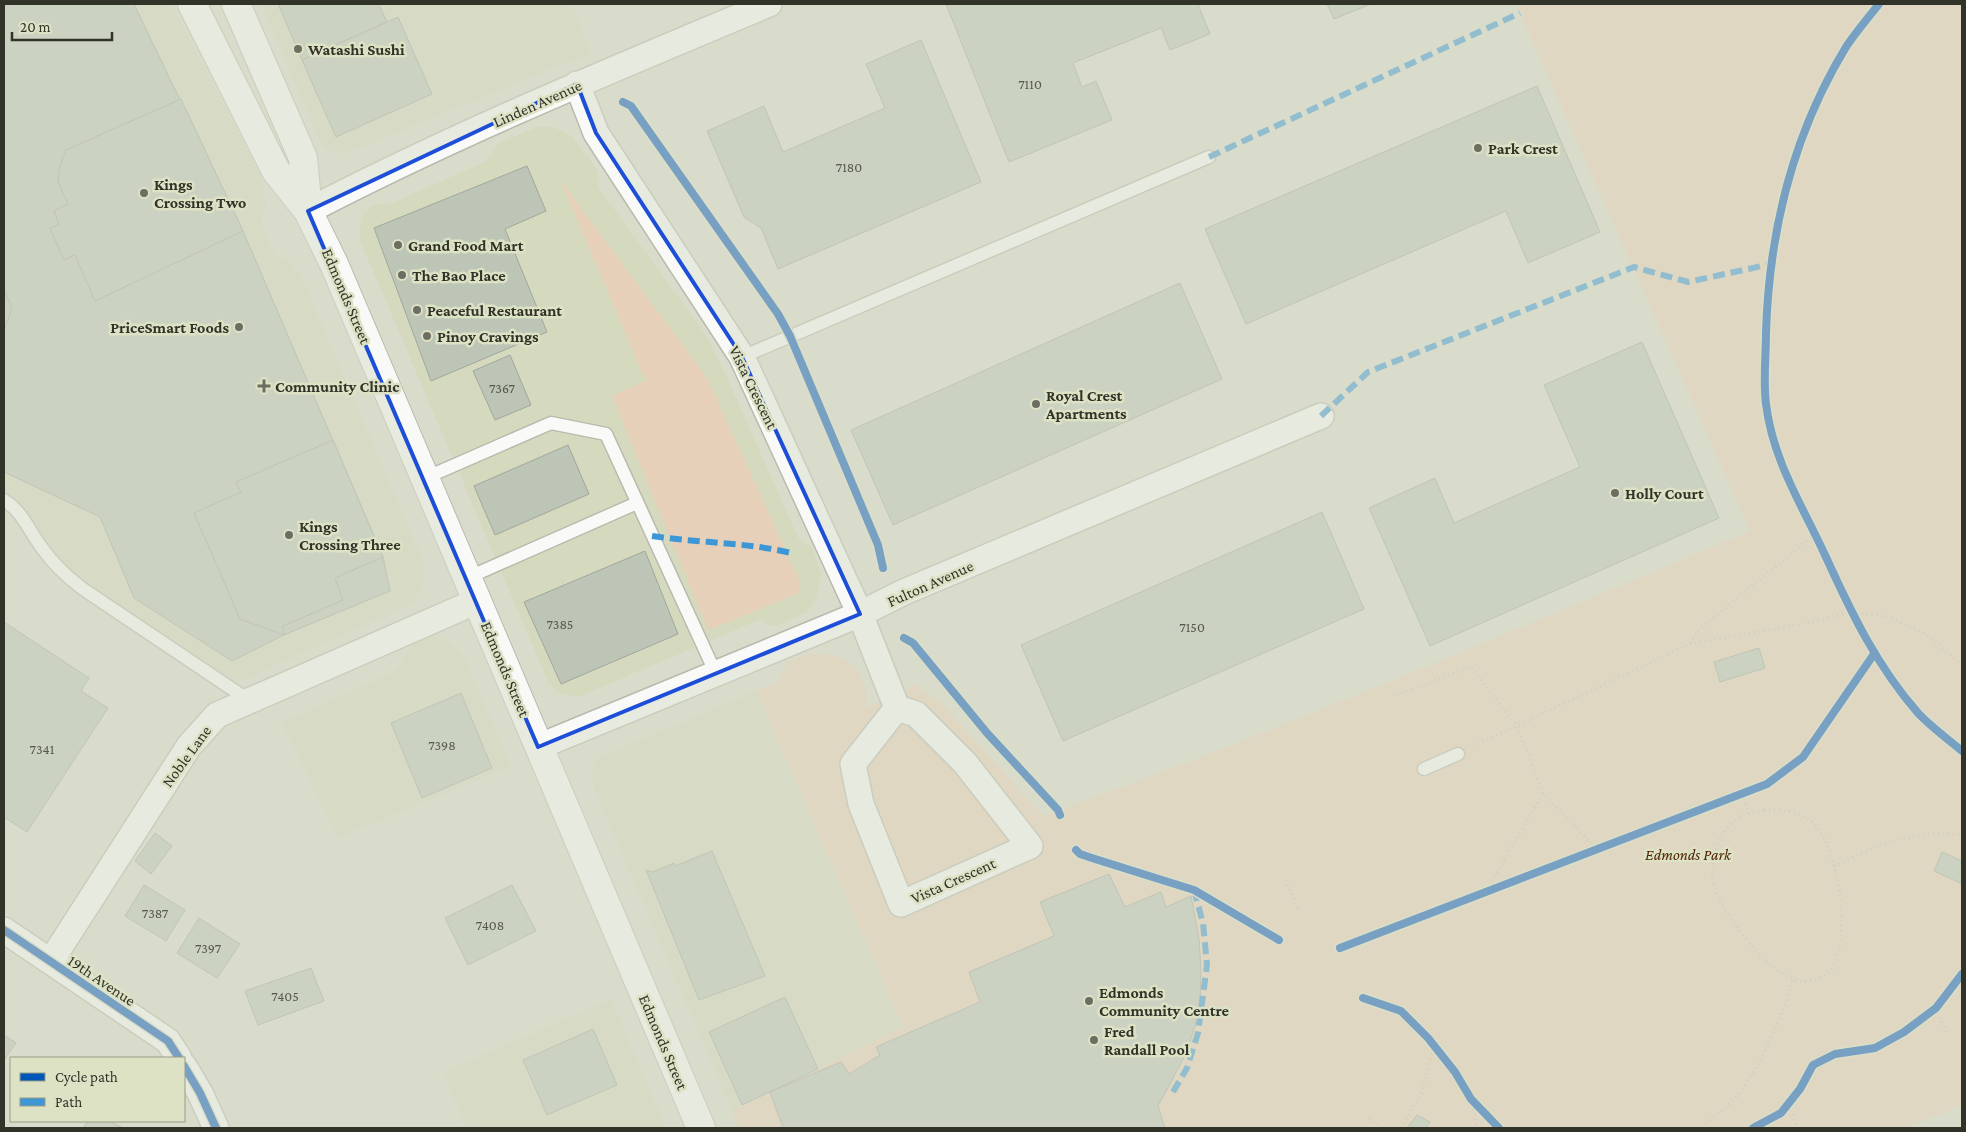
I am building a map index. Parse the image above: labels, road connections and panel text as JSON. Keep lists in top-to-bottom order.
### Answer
{
  "streets": {
    "street": [
      "Linden Avenue",
      "Edmonds Street",
      "Vista Crescent",
      "Fulton Avenue",
      "Noble Lane",
      "19th Avenue"
    ]
  },
  "crossings": [
    ["Linden Avenue", "Edmonds Street"],
    ["Linden Avenue", "Vista Crescent"],
    ["Edmonds Street", "Fulton Avenue"],
    ["Edmonds Street", "Noble Lane"],
    ["Vista Crescent", "Fulton Avenue"],
    ["Noble Lane", "19th Avenue"]
  ],
  "parks": ["Edmonds Park"],
  "places": {
    "other": [
      "Watashi Sushi",
      "Park Crest",
      "Kings Crossing Two",
      "Grand Food Mart",
      "The Bao Place",
      "Peaceful Restaurant",
      "PriceSmart Foods",
      "Pinoy Cravings",
      "Royal Crest Apartments",
      "Holly Court",
      "Kings Crossing Three",
      "Edmonds Community Centre",
      "Fred Randall Pool"
    ],
    "health": ["Community Clinic"]
  },
  "house_numbers": [
    "7110",
    "7180",
    "7367",
    "7385",
    "7150",
    "7398",
    "7341",
    "7387",
    "7408",
    "7397",
    "7405"
  ],
  "legend": ["Cycle path", "Path"],
  "scale_bar": "20 m"
}
